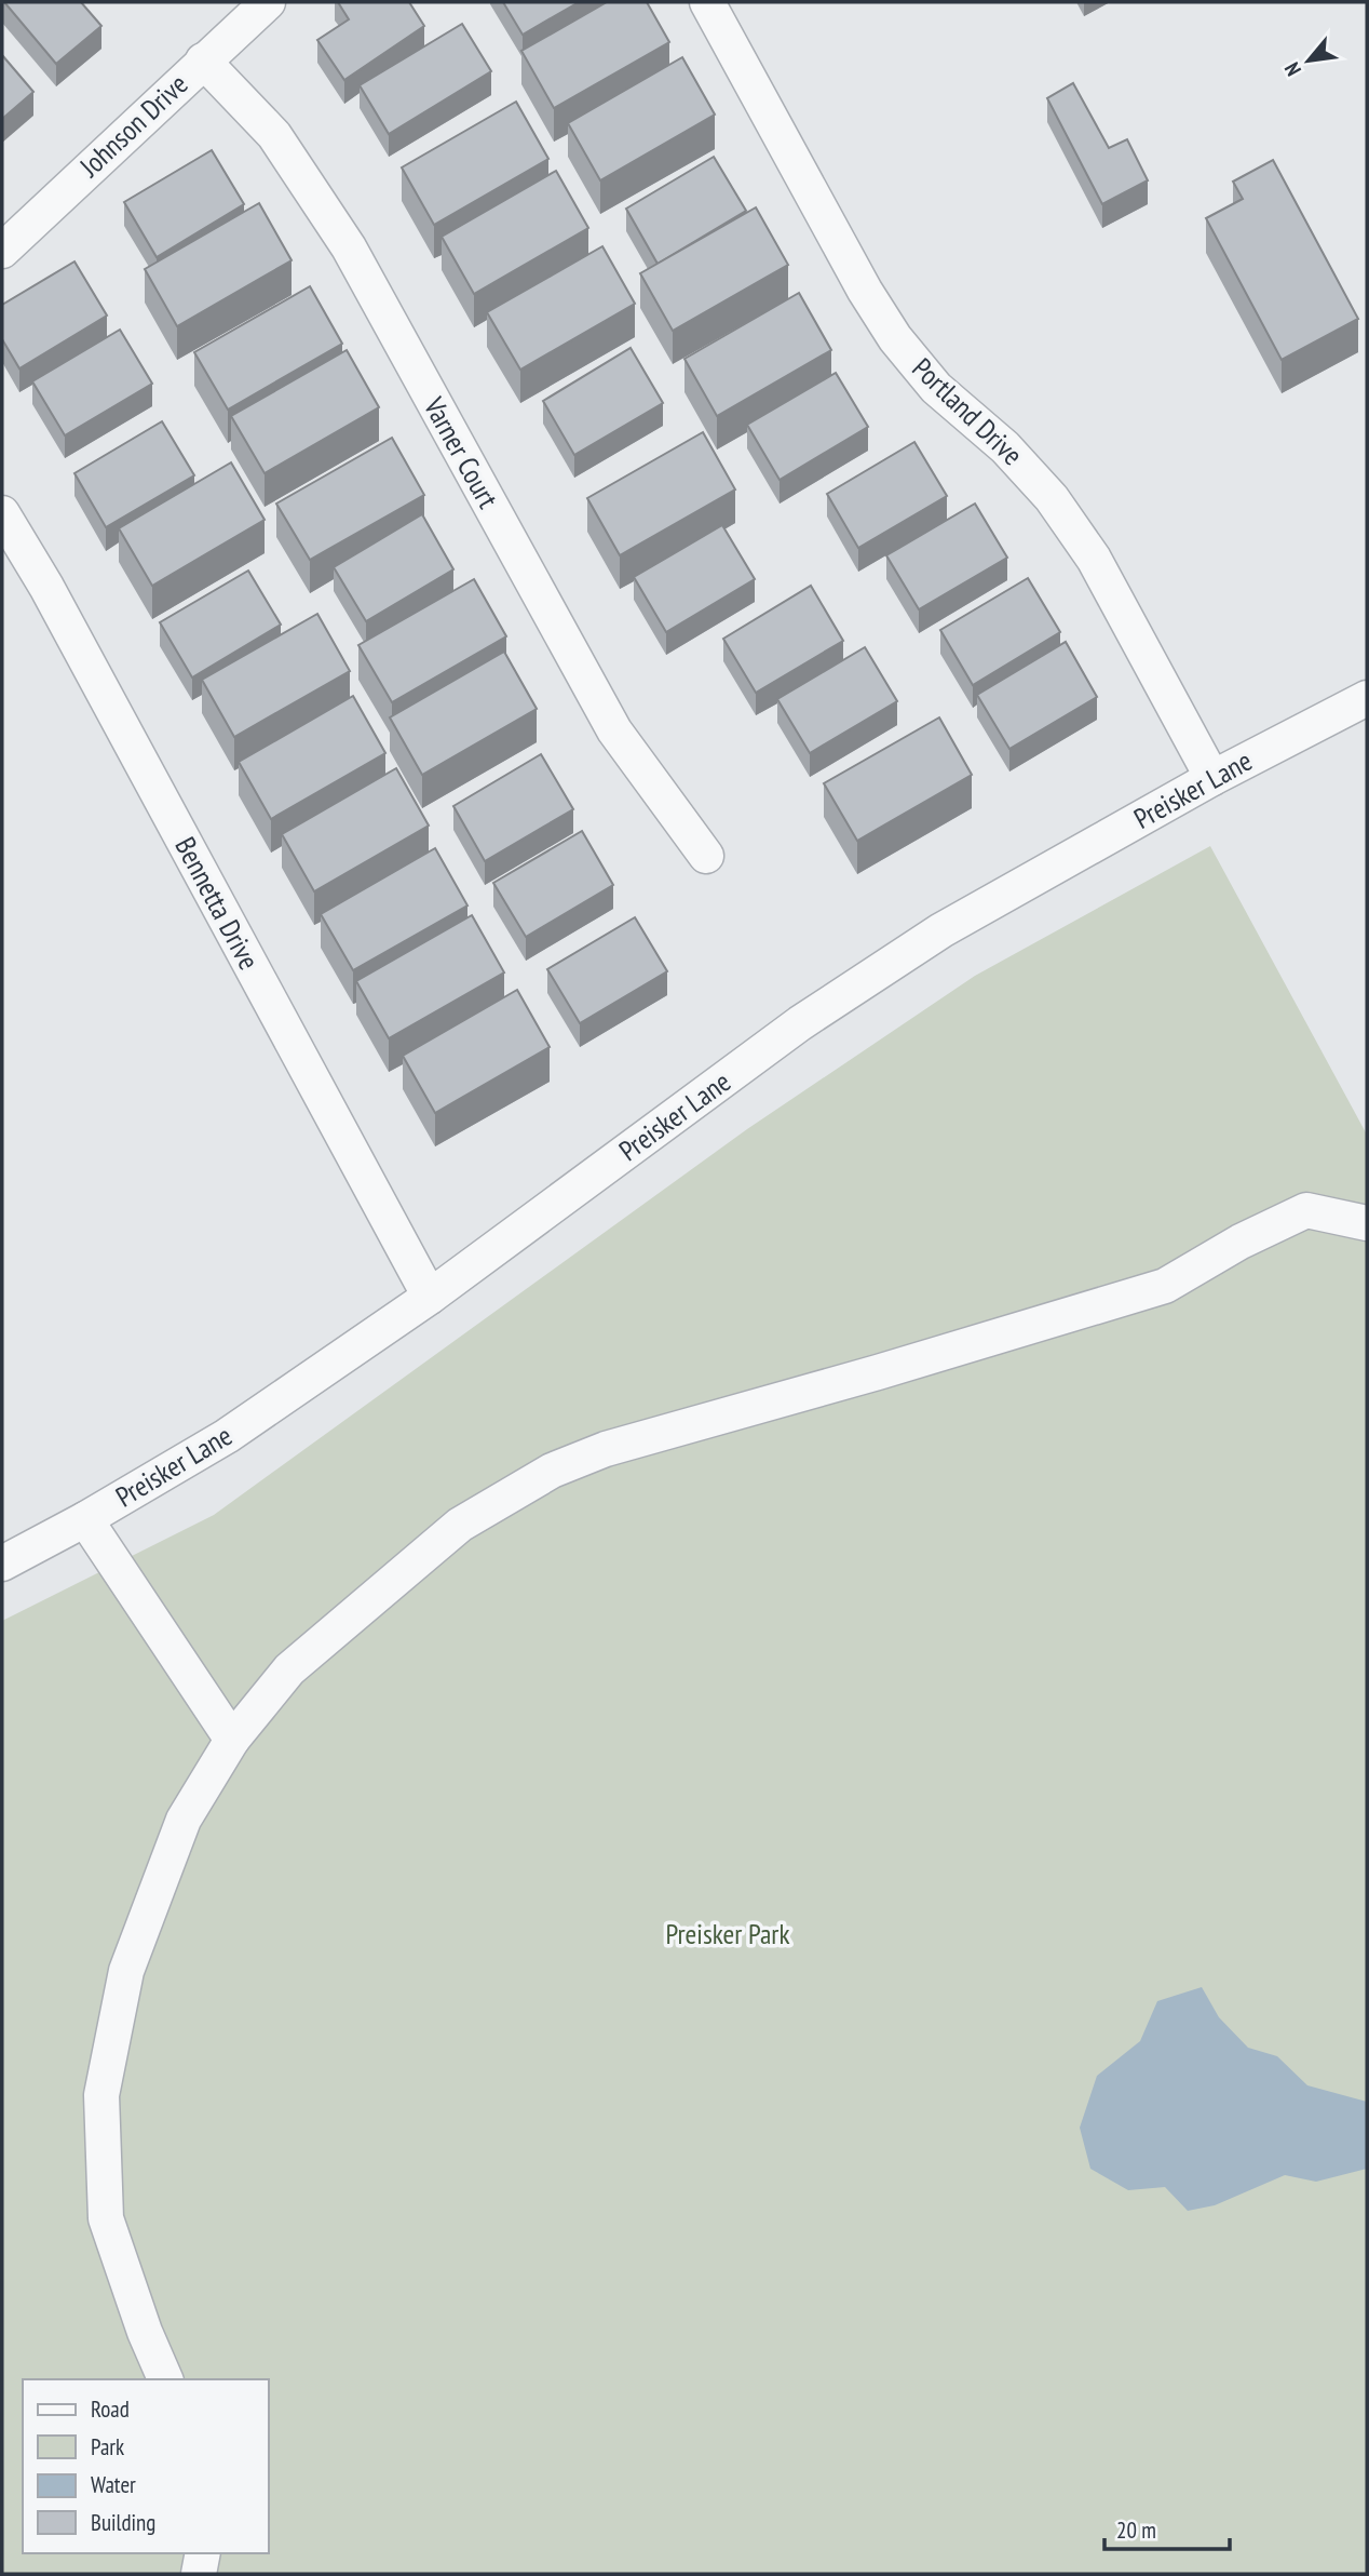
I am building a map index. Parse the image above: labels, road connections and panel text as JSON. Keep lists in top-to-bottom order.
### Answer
{
  "streets": {
    "street": [
      "Johnson Drive",
      "Portland Drive",
      "Varner Court",
      "Preisker Lane",
      "Bennetta Drive"
    ]
  },
  "crossings": [
    ["Johnson Drive", "Varner Court"],
    ["Portland Drive", "Preisker Lane"],
    ["Preisker Lane", "Bennetta Drive"]
  ],
  "parks": ["Preisker Park"],
  "legend": [
    "Road",
    "Park",
    "Water",
    "Building"
  ],
  "scale_bar": "20 m",
  "north": "bottom left"
}
